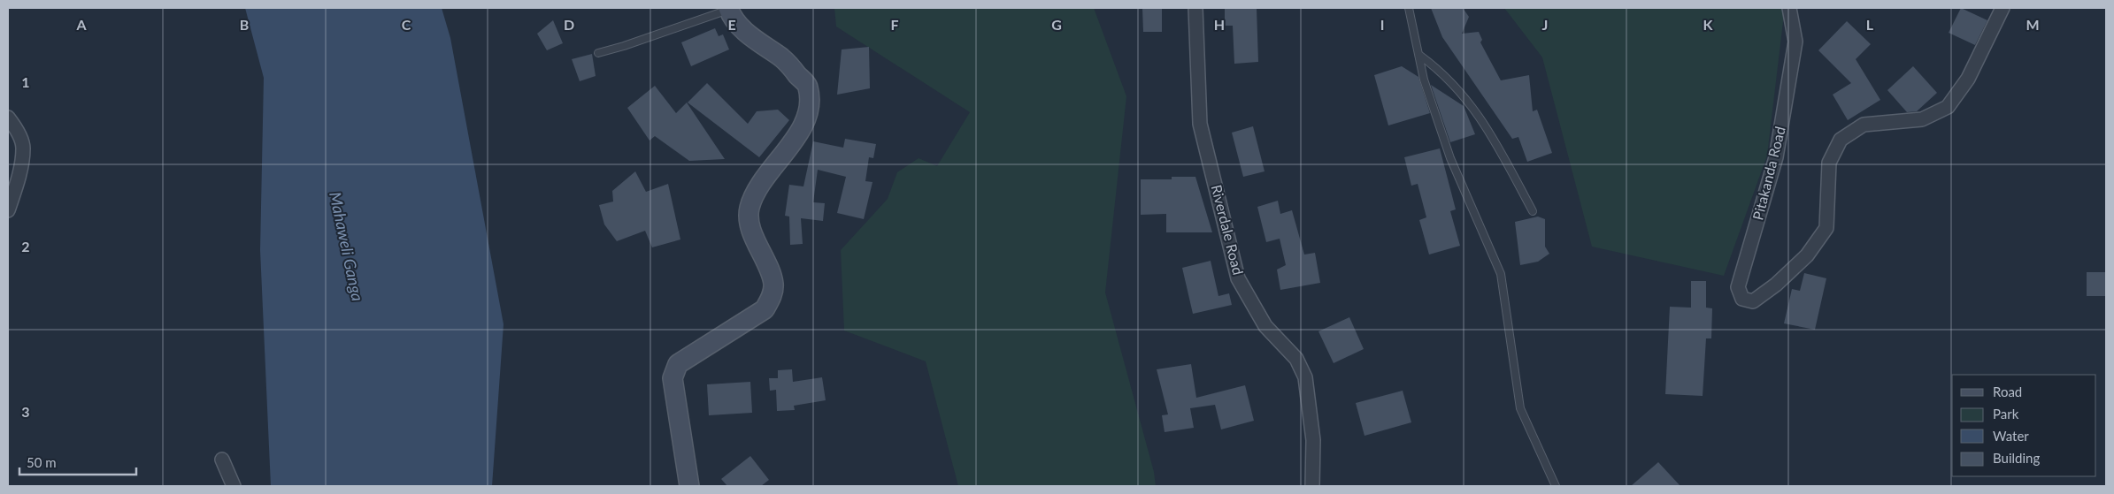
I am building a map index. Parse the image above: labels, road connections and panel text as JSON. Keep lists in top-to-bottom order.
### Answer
{
  "streets": {
    "street": ["Pitakanda Road", "Riverdale Road"]
  },
  "water": ["Mahaweli Ganga"],
  "legend": [
    "Road",
    "Park",
    "Water",
    "Building"
  ],
  "scale_bar": "50 m",
  "grid": {
    "columns": [
      "A",
      "B",
      "C",
      "D",
      "E",
      "F",
      "G",
      "H",
      "I",
      "J",
      "K",
      "L",
      "M"
    ],
    "rows": ["1", "2", "3"]
  }
}
